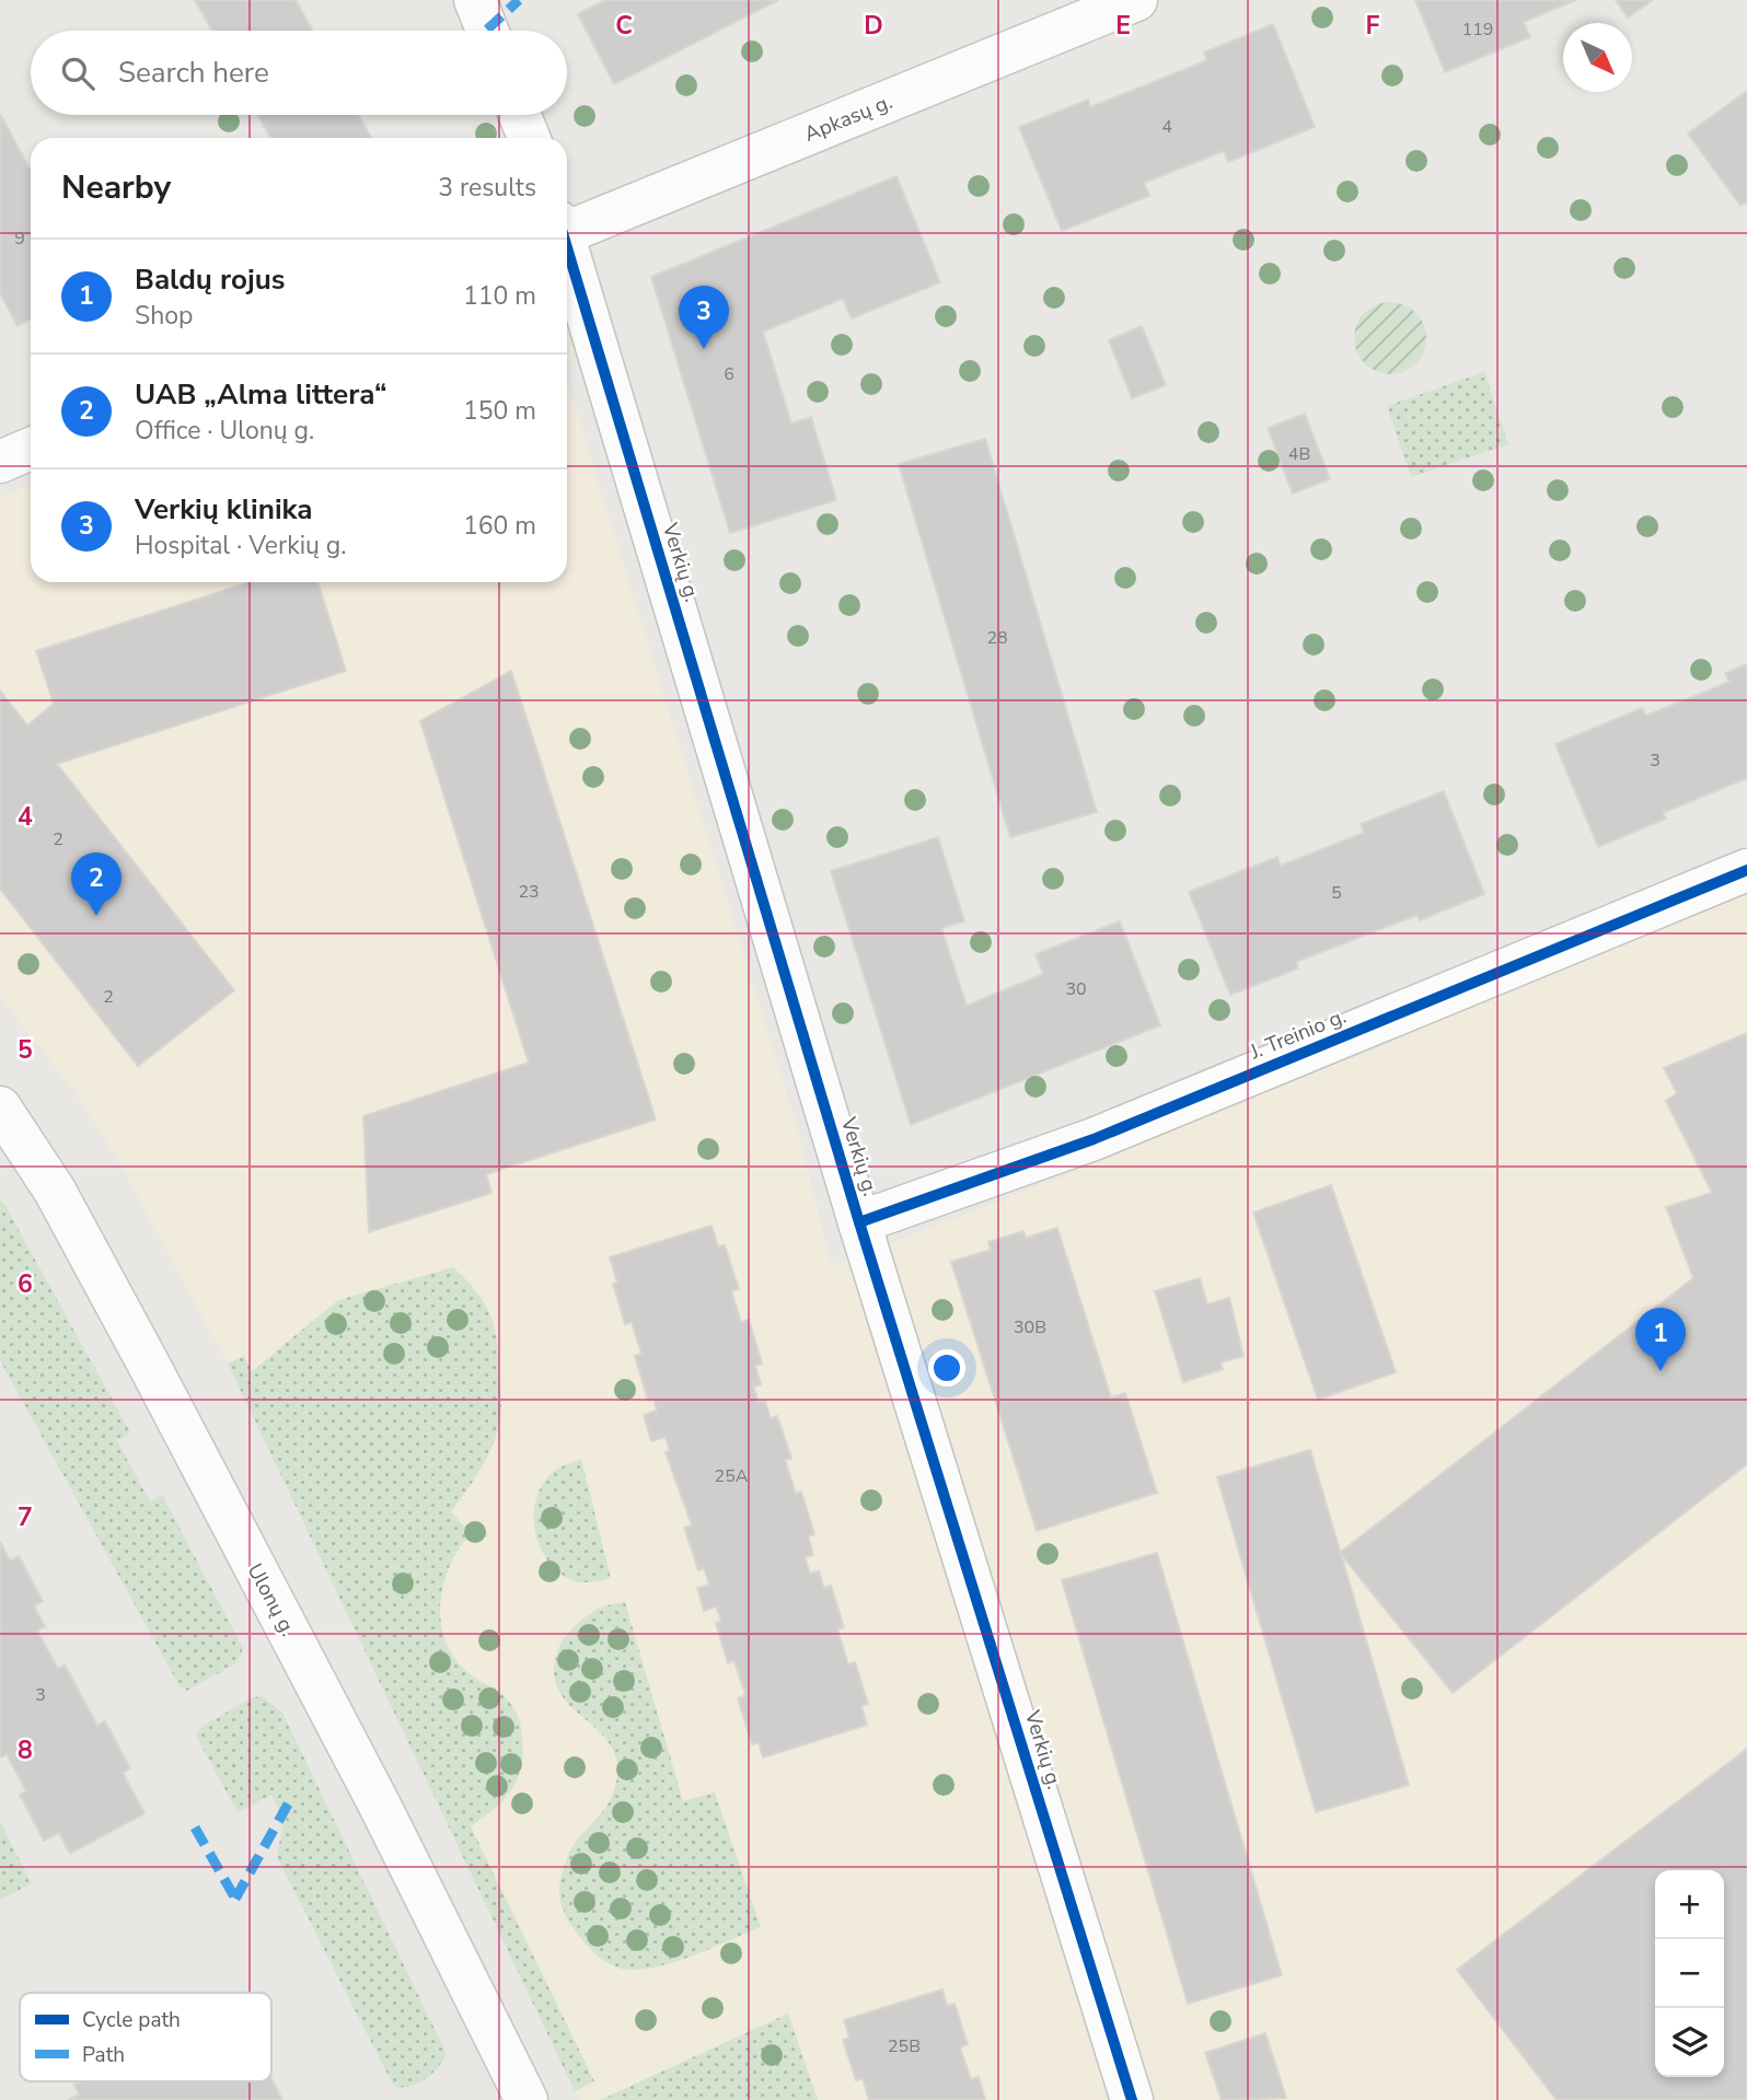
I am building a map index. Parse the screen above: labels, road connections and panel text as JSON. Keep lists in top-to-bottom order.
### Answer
{
  "streets": {
    "street": [
      "Apkasų g.",
      "Verkių g.",
      "J. Treinio g.",
      "Ulonų g."
    ]
  },
  "crossings": [
    ["Verkių g.", "J. Treinio g."]
  ],
  "house_numbers": [
    "119",
    "4",
    "9",
    "6",
    "4B",
    "28",
    "3",
    "2",
    "23",
    "5",
    "30",
    "2",
    "30B",
    "25A",
    "3",
    "25B"
  ],
  "legend": ["Cycle path", "Path"],
  "north": "bottom right",
  "page": {
    "search": "Search here",
    "heading": ["Nearby", "3 results"],
    "list": [
      {
        "mark": "1",
        "name": "Baldų rojus",
        "note": "Shop",
        "value": "110 m"
      },
      {
        "mark": "2",
        "name": "UAB „Alma littera“",
        "note": "Office · Ulonų g.",
        "value": "150 m"
      },
      {
        "mark": "3",
        "name": "Verkių klinika",
        "note": "Hospital · Verkių g.",
        "value": "160 m"
      }
    ],
    "pins": ["3", "2", "1"],
    "map_buttons": ["+", "−"]
  },
  "grid": {
    "columns": [
      "C",
      "D",
      "E",
      "F"
    ],
    "rows": [
      "4",
      "5",
      "6",
      "7",
      "8"
    ]
  }
}
